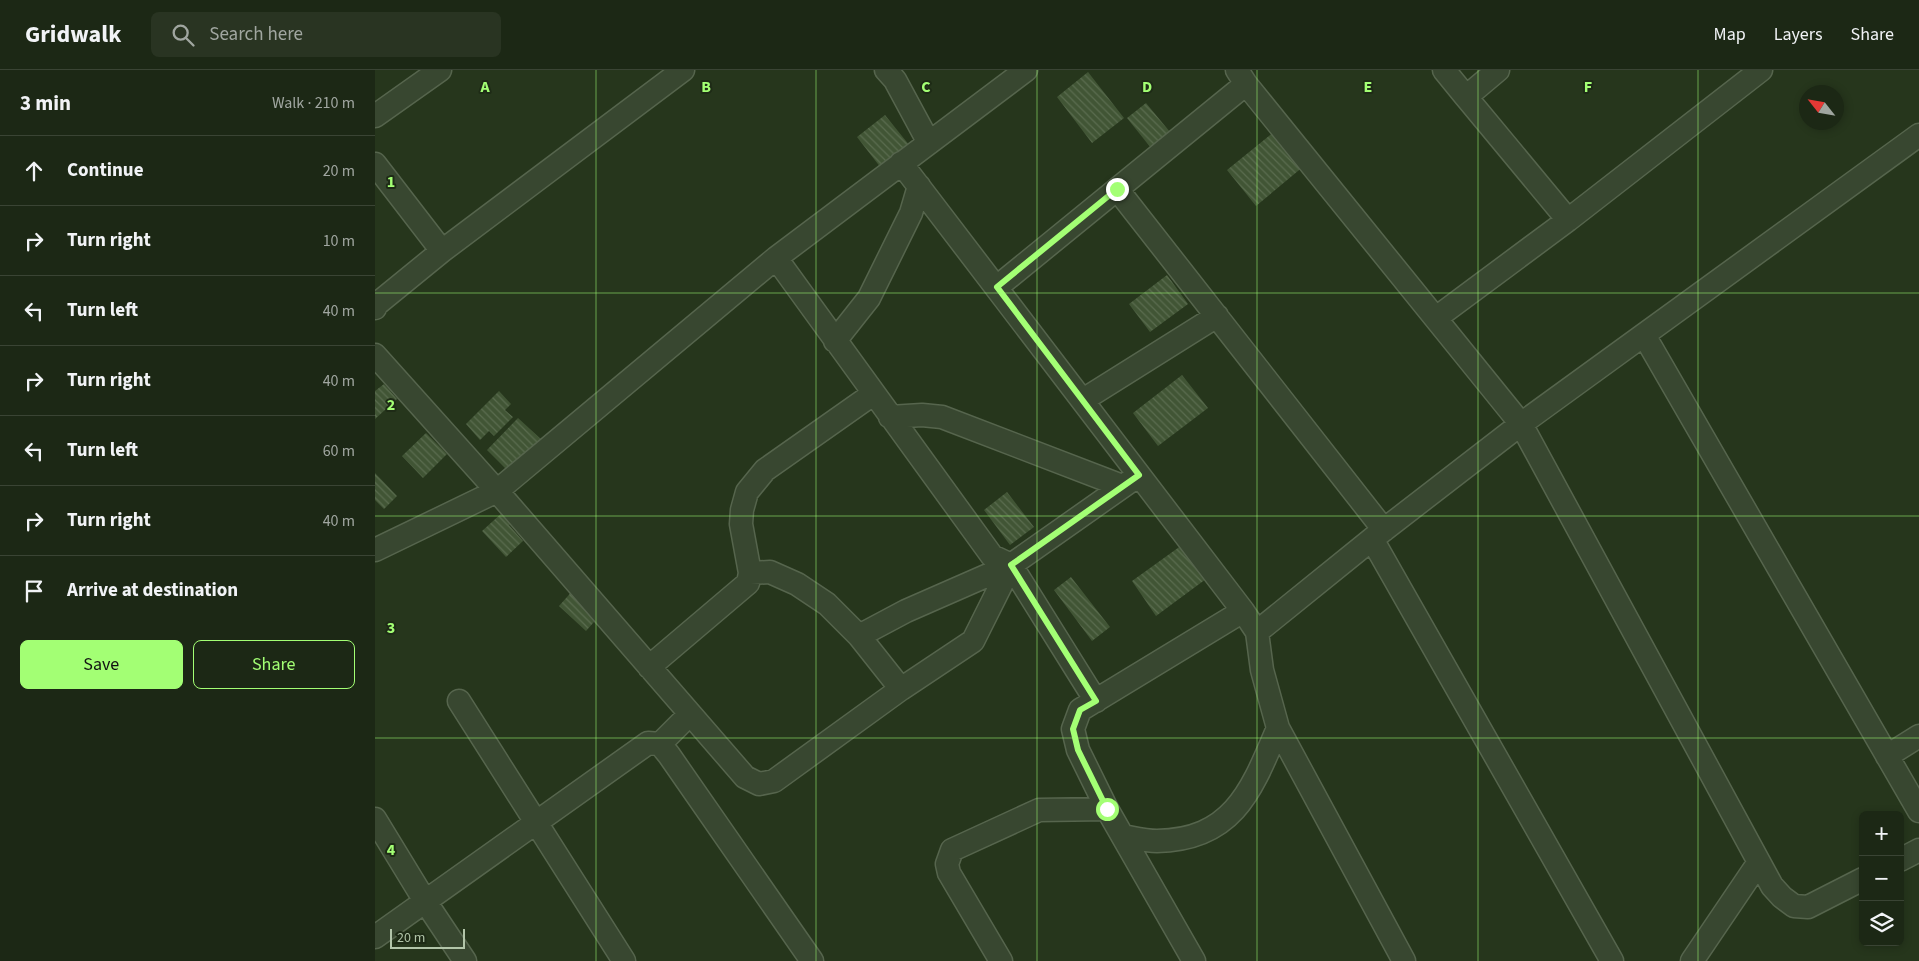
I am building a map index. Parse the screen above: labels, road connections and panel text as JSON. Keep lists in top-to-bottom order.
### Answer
{
  "scale_bar": "20 m",
  "north": "top left",
  "page": {
    "header": "Gridwalk",
    "search": "Search here",
    "nav": ["Map", "Layers", "Share"],
    "heading": ["3 min", "Walk · 210 m"],
    "list": [
      ["Continue", "20 m"],
      ["Turn right", "10 m"],
      ["Turn left", "40 m"],
      ["Turn right", "40 m"],
      ["Turn left", "60 m"],
      ["Turn right", "40 m"],
      "Arrive at destination"
    ],
    "buttons": ["Save", "Share"],
    "map_buttons": ["+", "−"],
    "scale": "20 m"
  },
  "grid": {
    "columns": [
      "A",
      "B",
      "C",
      "D",
      "E",
      "F"
    ],
    "rows": [
      "1",
      "2",
      "3",
      "4"
    ]
  }
}
